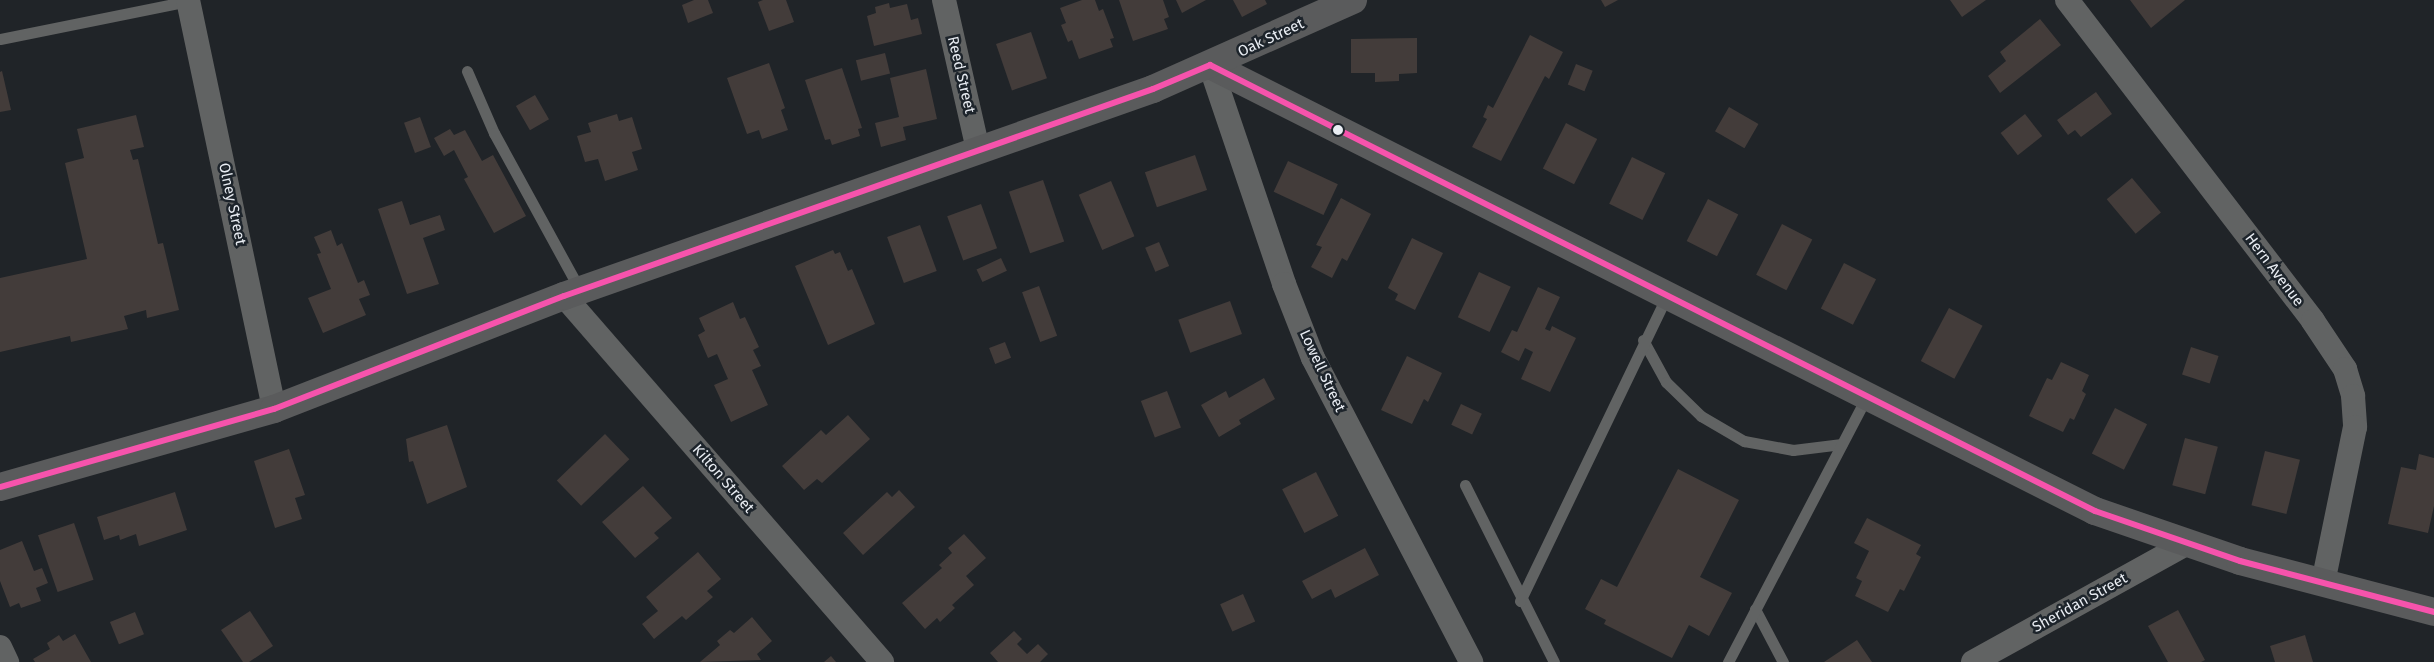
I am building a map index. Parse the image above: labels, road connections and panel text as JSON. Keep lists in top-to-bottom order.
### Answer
{
  "streets": {
    "street": [
      "Oak Street",
      "Reed Street",
      "Olney Street",
      "Hern Avenue",
      "Lowell Street",
      "Kilton Street",
      "Sheridan Street"
    ]
  },
  "crossings": [
    ["Oak Street", "Reed Street"],
    ["Oak Street", "Olney Street"],
    ["Oak Street", "Lowell Street"],
    ["Oak Street", "Kilton Street"]
  ]
}
